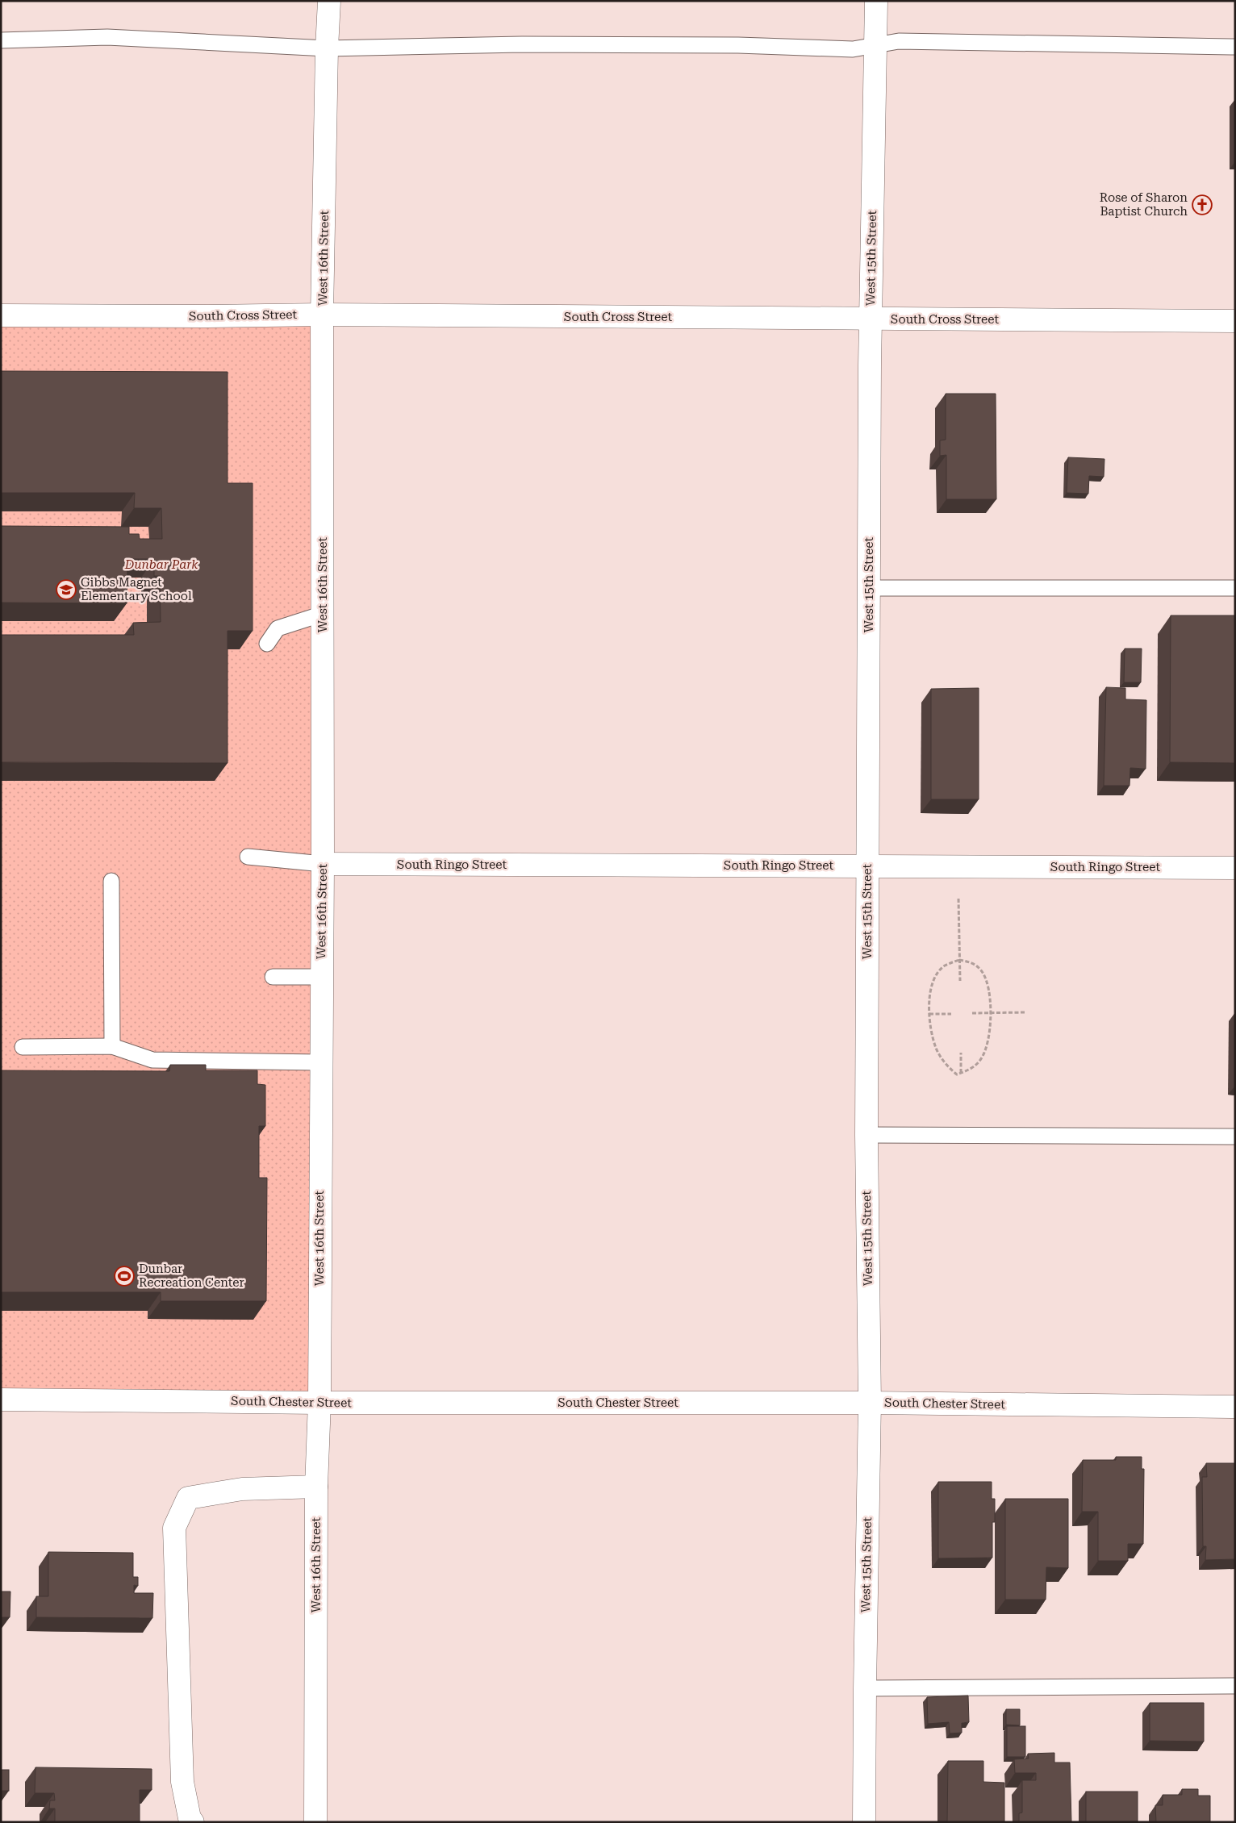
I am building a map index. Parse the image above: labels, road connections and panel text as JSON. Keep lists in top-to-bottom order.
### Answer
{
  "streets": {
    "street": [
      "West 16th Street",
      "West 15th Street",
      "South Cross Street",
      "South Ringo Street",
      "South Chester Street"
    ]
  },
  "crossings": [
    ["West 16th Street", "South Cross Street"],
    ["West 16th Street", "South Ringo Street"],
    ["West 16th Street", "South Chester Street"],
    ["West 15th Street", "South Cross Street"],
    ["West 15th Street", "South Ringo Street"],
    ["West 15th Street", "South Chester Street"]
  ],
  "parks": ["Dunbar Park"],
  "places": {
    "church": ["Rose of Sharon Baptist Church"],
    "school or university": ["Gibbs Magnet Elementary School"],
    "sports": ["Dunbar Recreation Center"]
  }
}
